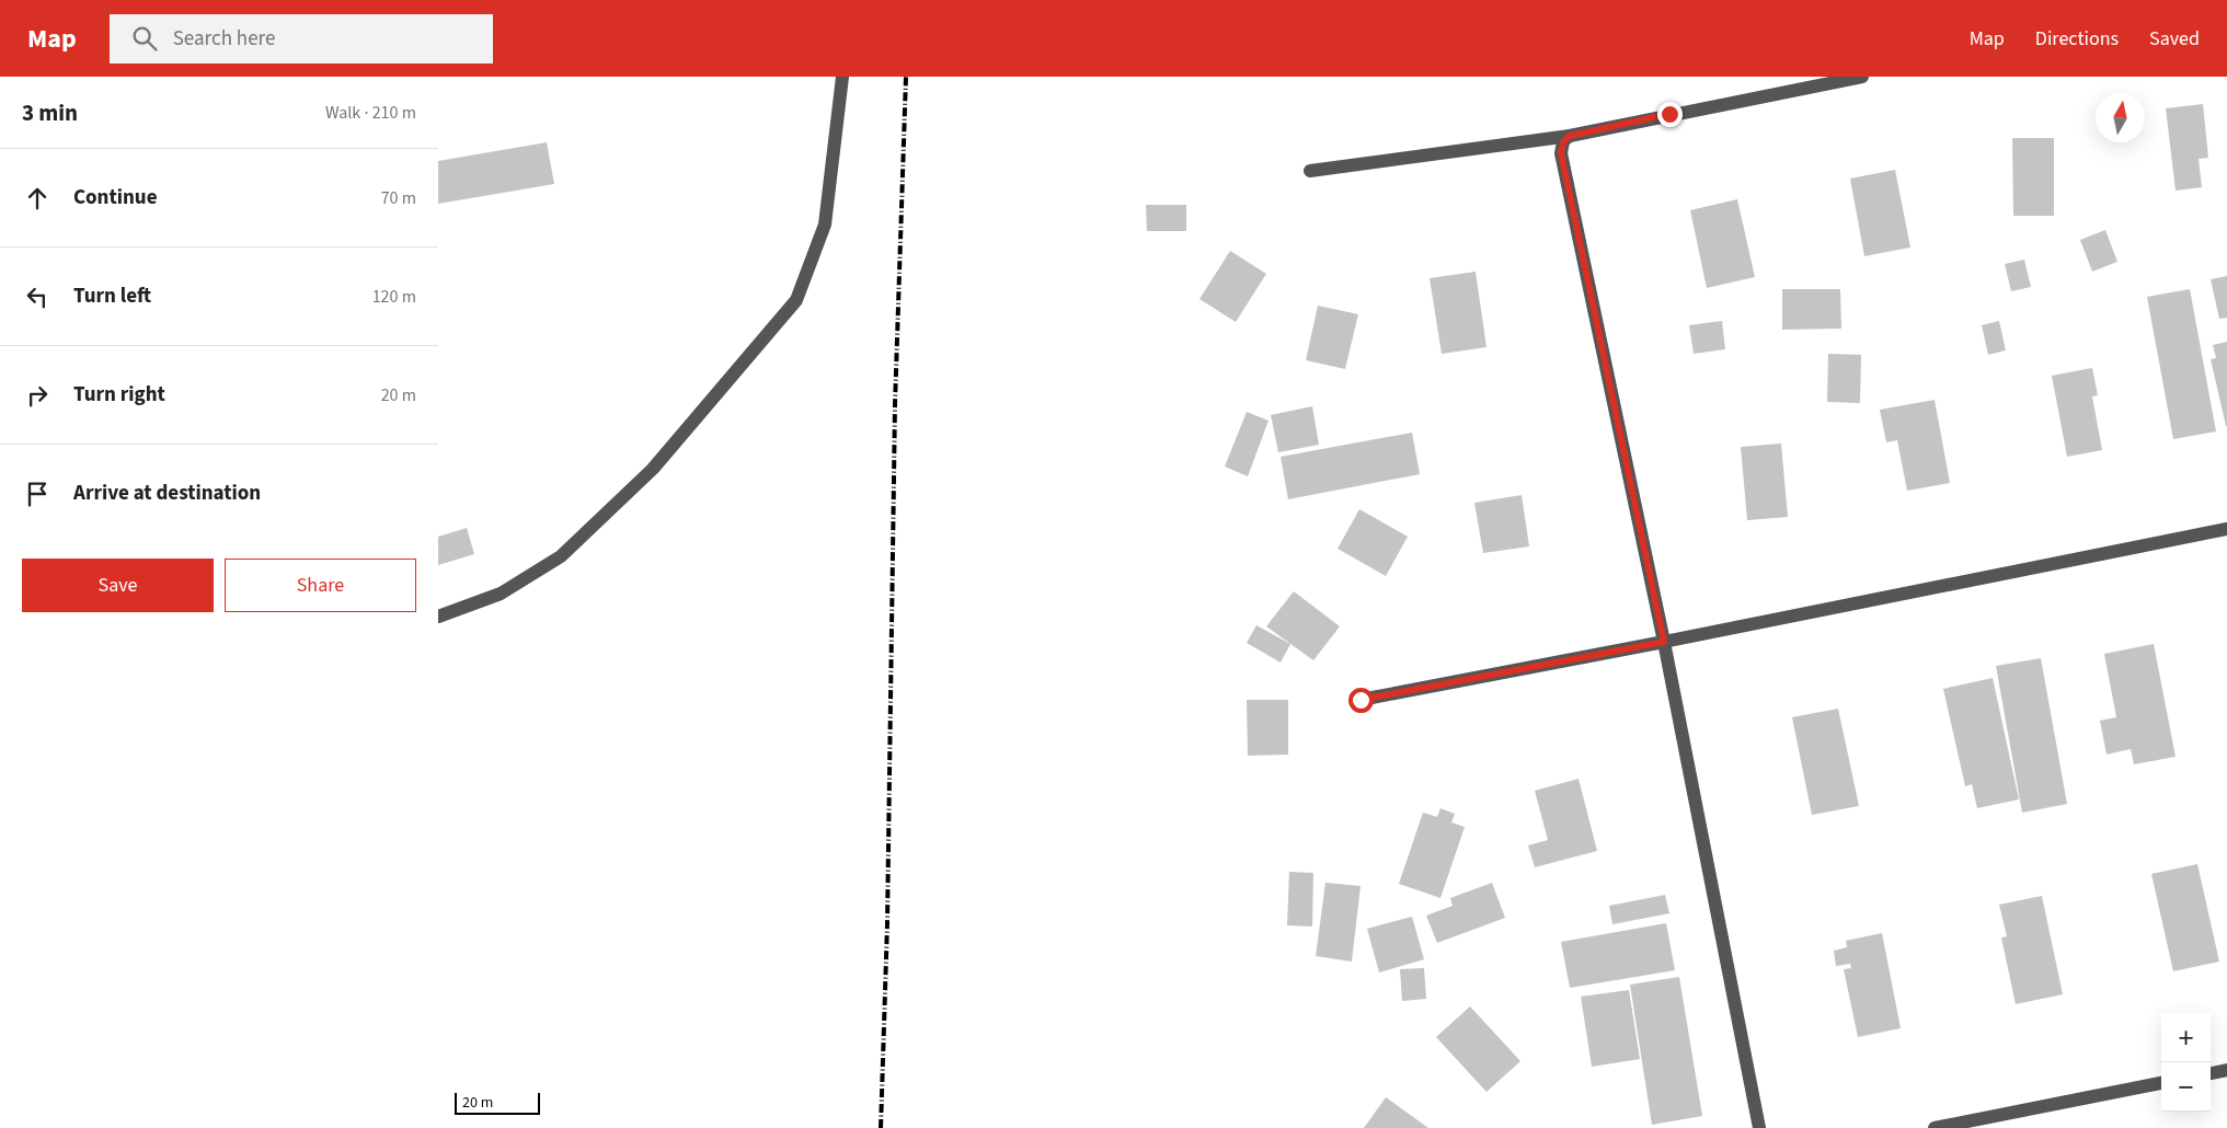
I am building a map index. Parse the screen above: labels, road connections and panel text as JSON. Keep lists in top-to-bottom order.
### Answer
{
  "scale_bar": "20 m",
  "north": "top",
  "page": {
    "header": "Map",
    "search": "Search here",
    "nav": ["Map", "Directions", "Saved"],
    "heading": ["3 min", "Walk · 210 m"],
    "list": [
      ["Continue", "70 m"],
      ["Turn left", "120 m"],
      ["Turn right", "20 m"],
      "Arrive at destination"
    ],
    "buttons": ["Save", "Share"],
    "map_buttons": ["+", "−"],
    "scale": "20 m"
  }
}
